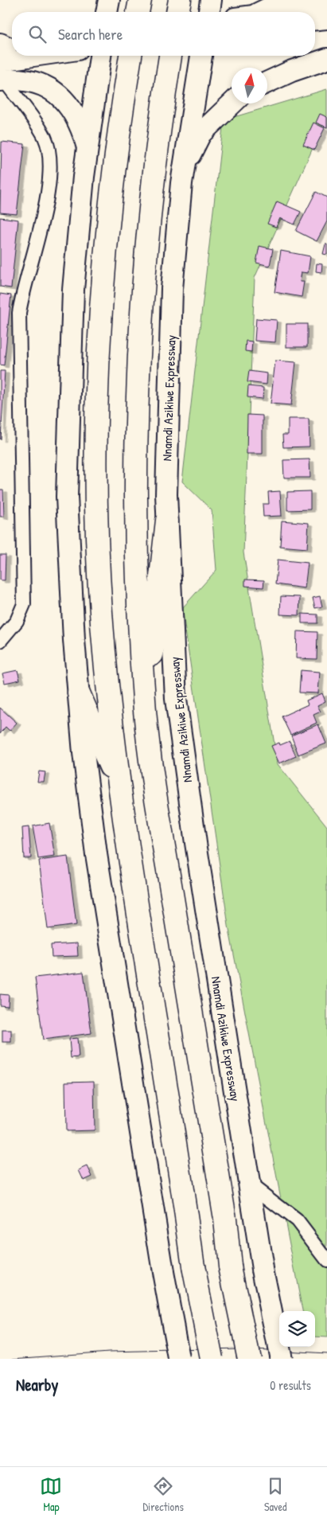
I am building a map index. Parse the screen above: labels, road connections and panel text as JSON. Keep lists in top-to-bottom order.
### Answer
{
  "streets": {
    "highway": ["Nnamdi Azikiwe Expressway"]
  },
  "north": "top",
  "page": {
    "search": "Search here",
    "heading": ["Nearby", "0 results"],
    "nav": ["Map", "Directions", "Saved"]
  }
}
